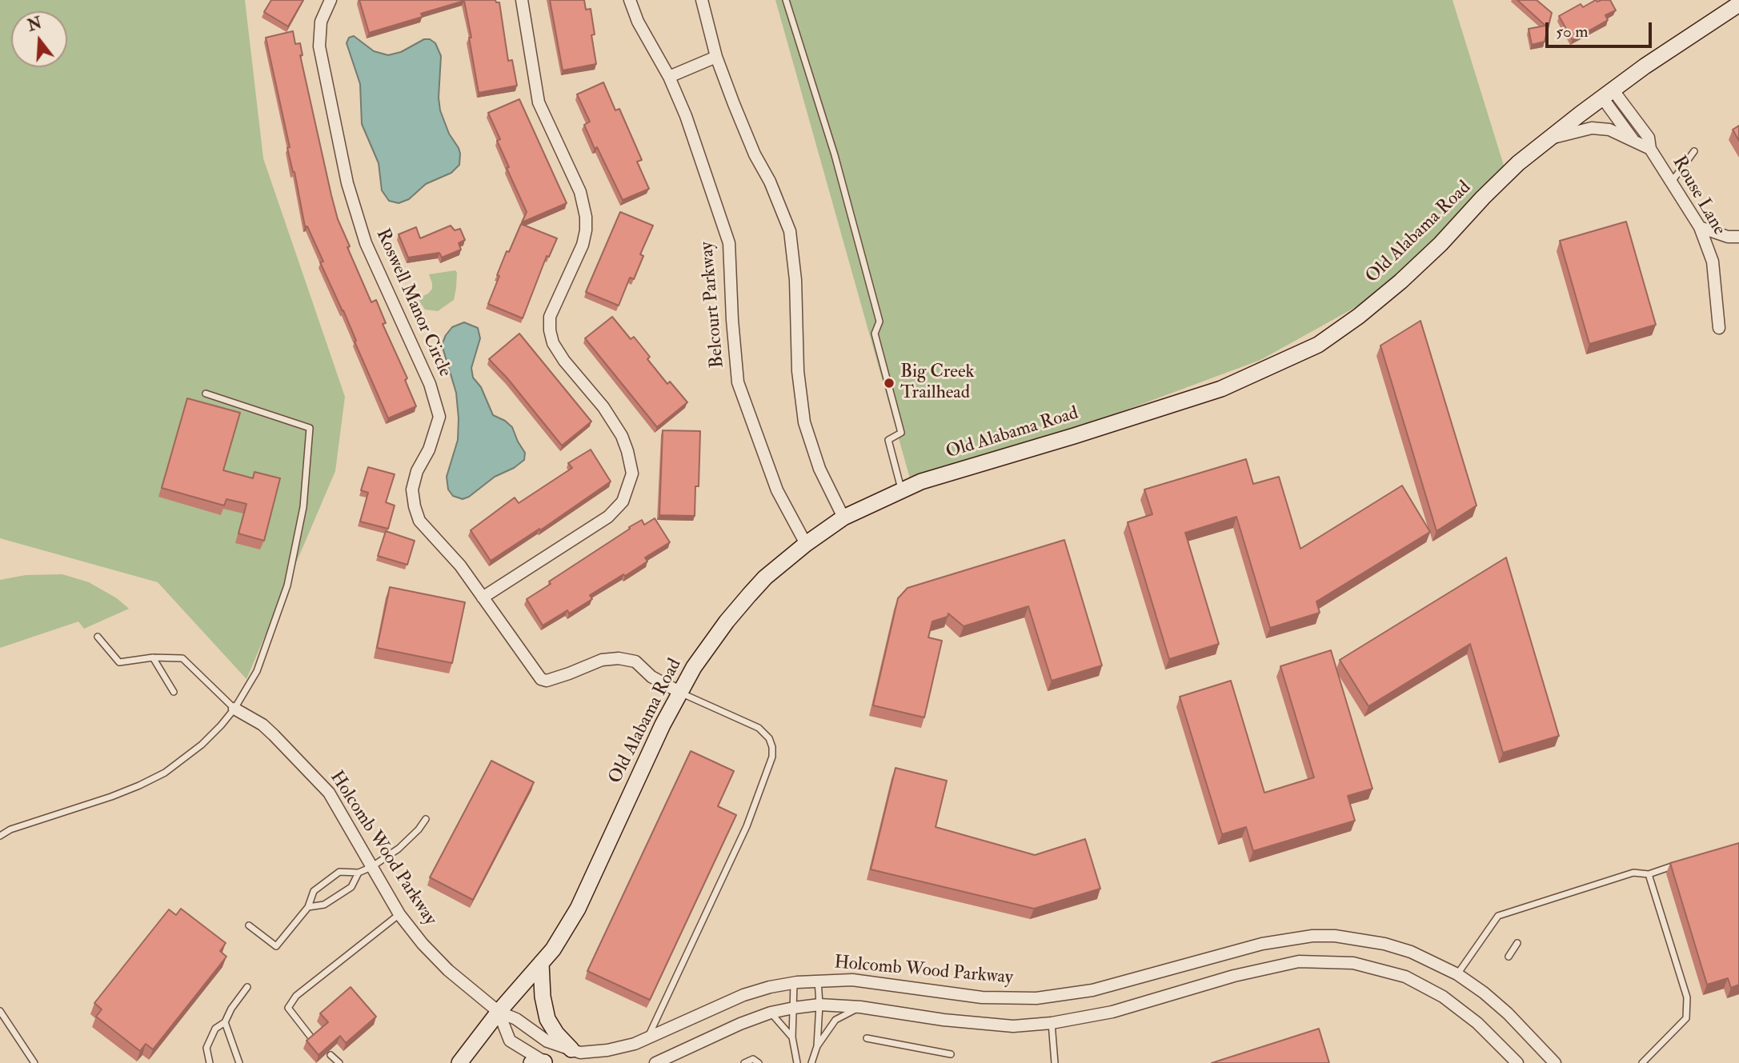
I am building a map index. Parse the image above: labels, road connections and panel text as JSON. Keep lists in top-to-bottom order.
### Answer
{
  "streets": {
    "main road": ["Old Alabama Road"],
    "street": [
      "Rouse Lane",
      "Roswell Manor Circle",
      "Belcourt Parkway",
      "Holcomb Wood Parkway"
    ]
  },
  "crossings": [
    ["Rouse Lane", "Old Alabama Road"],
    ["Old Alabama Road", "Roswell Manor Circle"],
    ["Old Alabama Road", "Belcourt Parkway"],
    ["Old Alabama Road", "Holcomb Wood Parkway"]
  ],
  "places": ["Big Creek Trailhead"],
  "scale_bar": "50 m",
  "north": "top"
}
